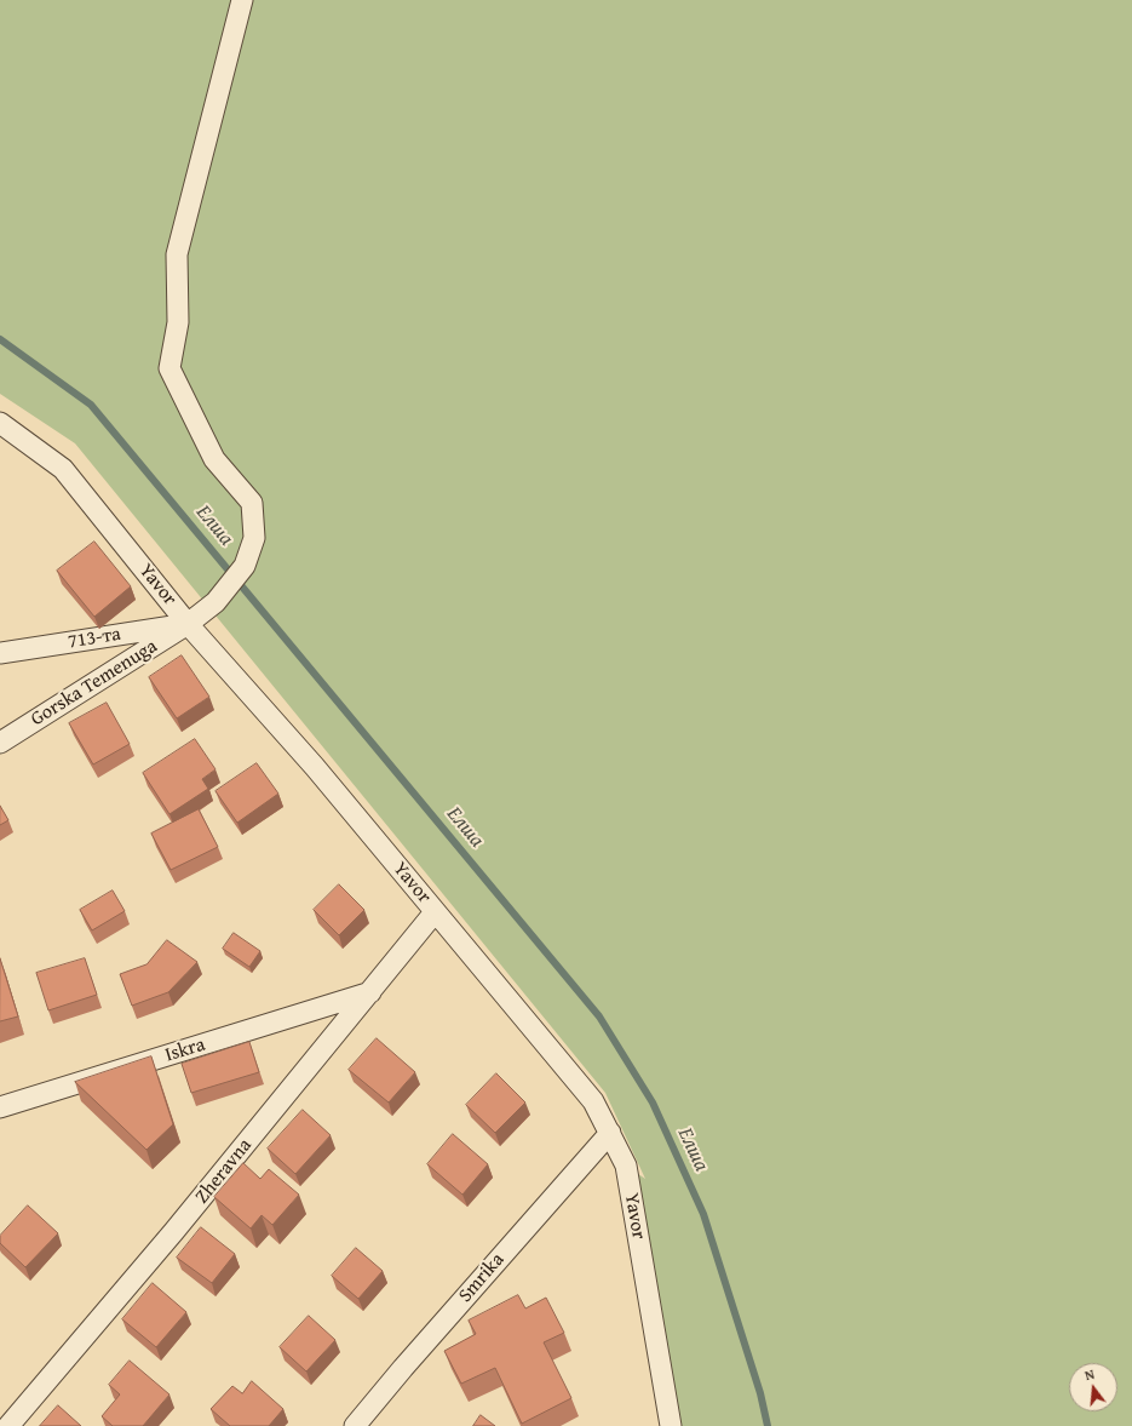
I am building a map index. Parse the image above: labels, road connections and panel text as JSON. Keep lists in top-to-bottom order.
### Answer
{
  "streets": {
    "street": [
      "Yavor",
      "713-та",
      "Gorska Temenuga",
      "Iskra",
      "Zheravna",
      "Smrika"
    ]
  },
  "crossings": [
    ["Yavor", "713-та"],
    ["Yavor", "Gorska Temenuga"],
    ["Yavor", "Zheravna"],
    ["Yavor", "Smrika"],
    ["713-та", "Gorska Temenuga"],
    ["Iskra", "Zheravna"]
  ],
  "water": ["Елша"],
  "north": "top"
}
